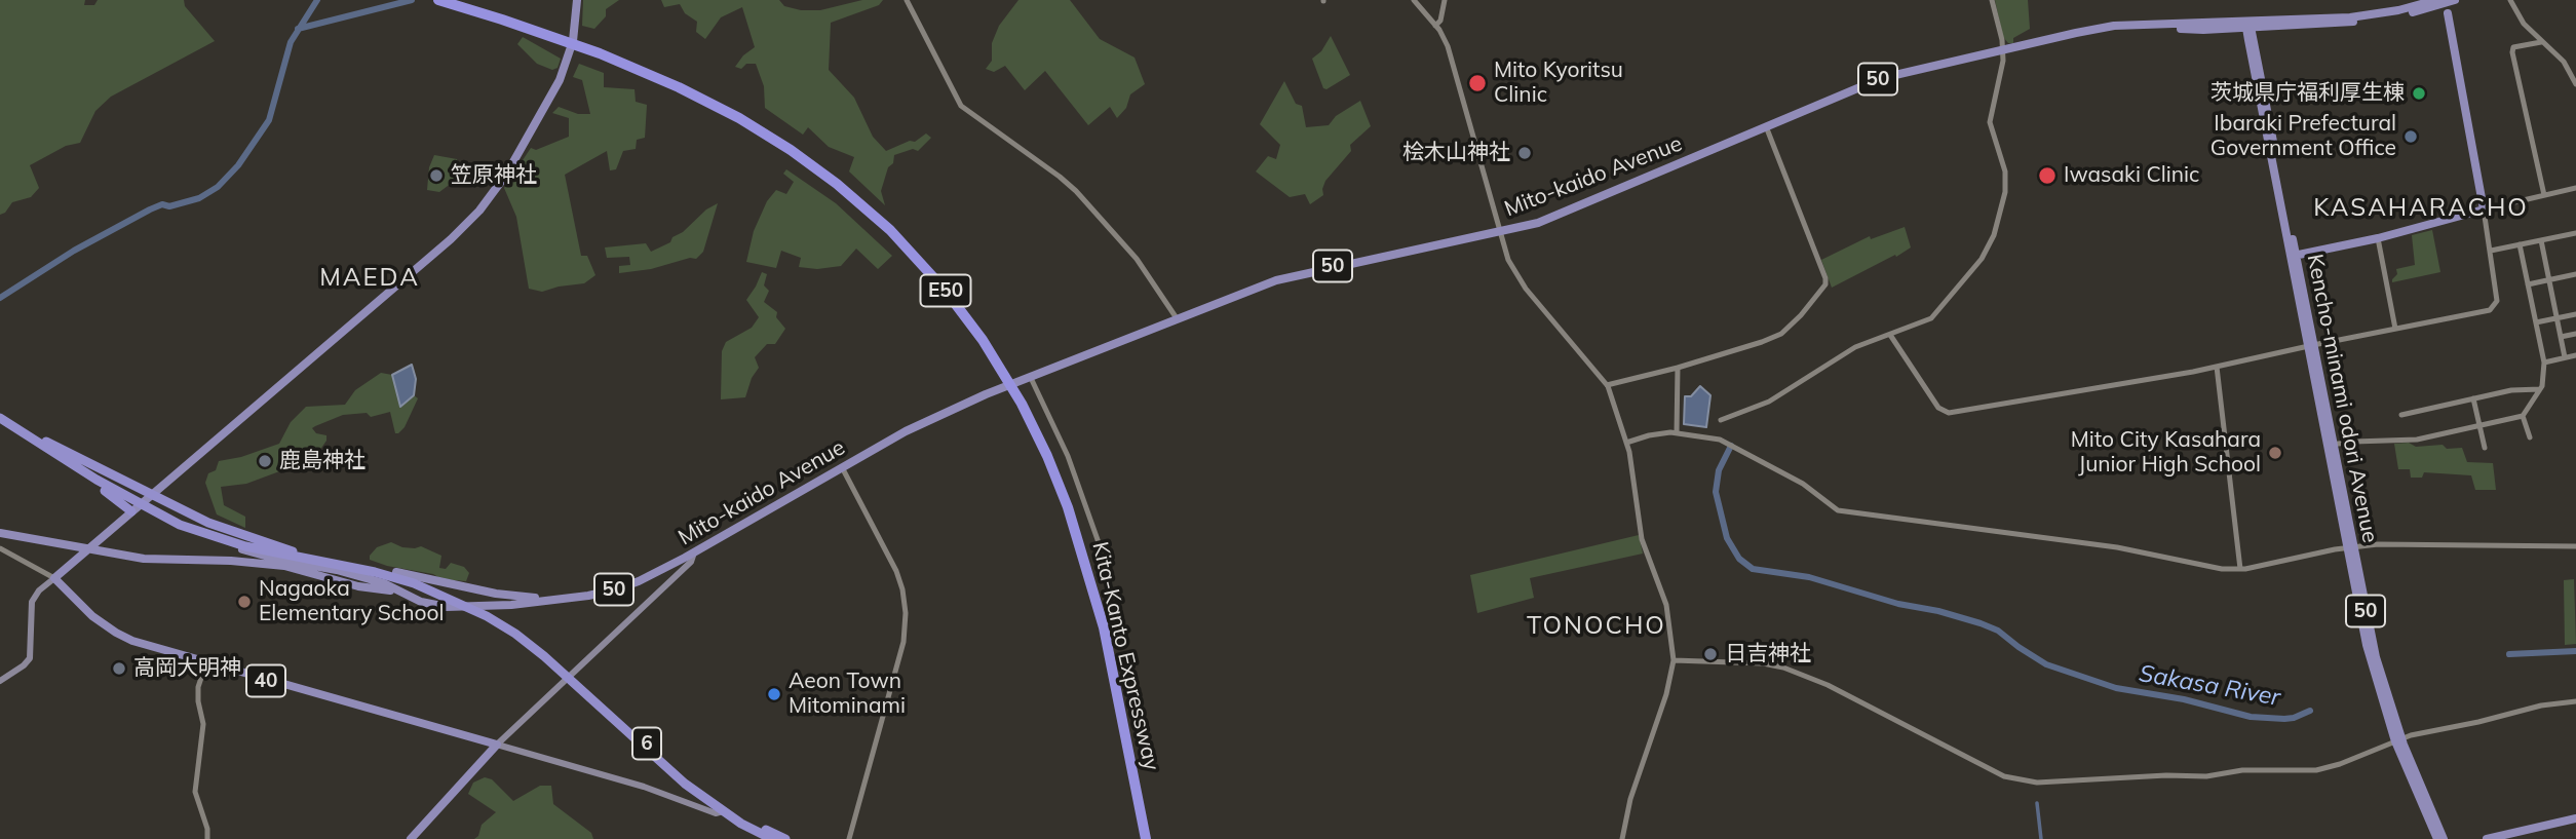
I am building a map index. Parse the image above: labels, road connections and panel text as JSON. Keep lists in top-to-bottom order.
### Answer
{
  "streets": {
    "highway": ["E50", "Kita-Kanto Expressway", "6"],
    "main road": [
      "50",
      "Mito-kaido Avenue",
      "Kencho-minami odori Avenue",
      "40"
    ]
  },
  "crossings": [
    ["Mito-kaido Avenue", "Kencho-minami odori Avenue"]
  ],
  "districts": ["KASAHARACHO", "MAEDA", "TONOCHO"],
  "water": ["Sakasa River"],
  "places": [
    "Mito Kyoritsu Clinic",
    "茨城県庁福利厚生棟",
    "Ibaraki Prefectural Government Office",
    "桧木山神社",
    "笠原神社",
    "Iwasaki Clinic",
    "Mito City Kasahara Junior High School",
    "鹿島神社",
    "Nagaoka Elementary School",
    "日吉神社",
    "高岡大明神",
    "Aeon Town Mitominami"
  ]
}
